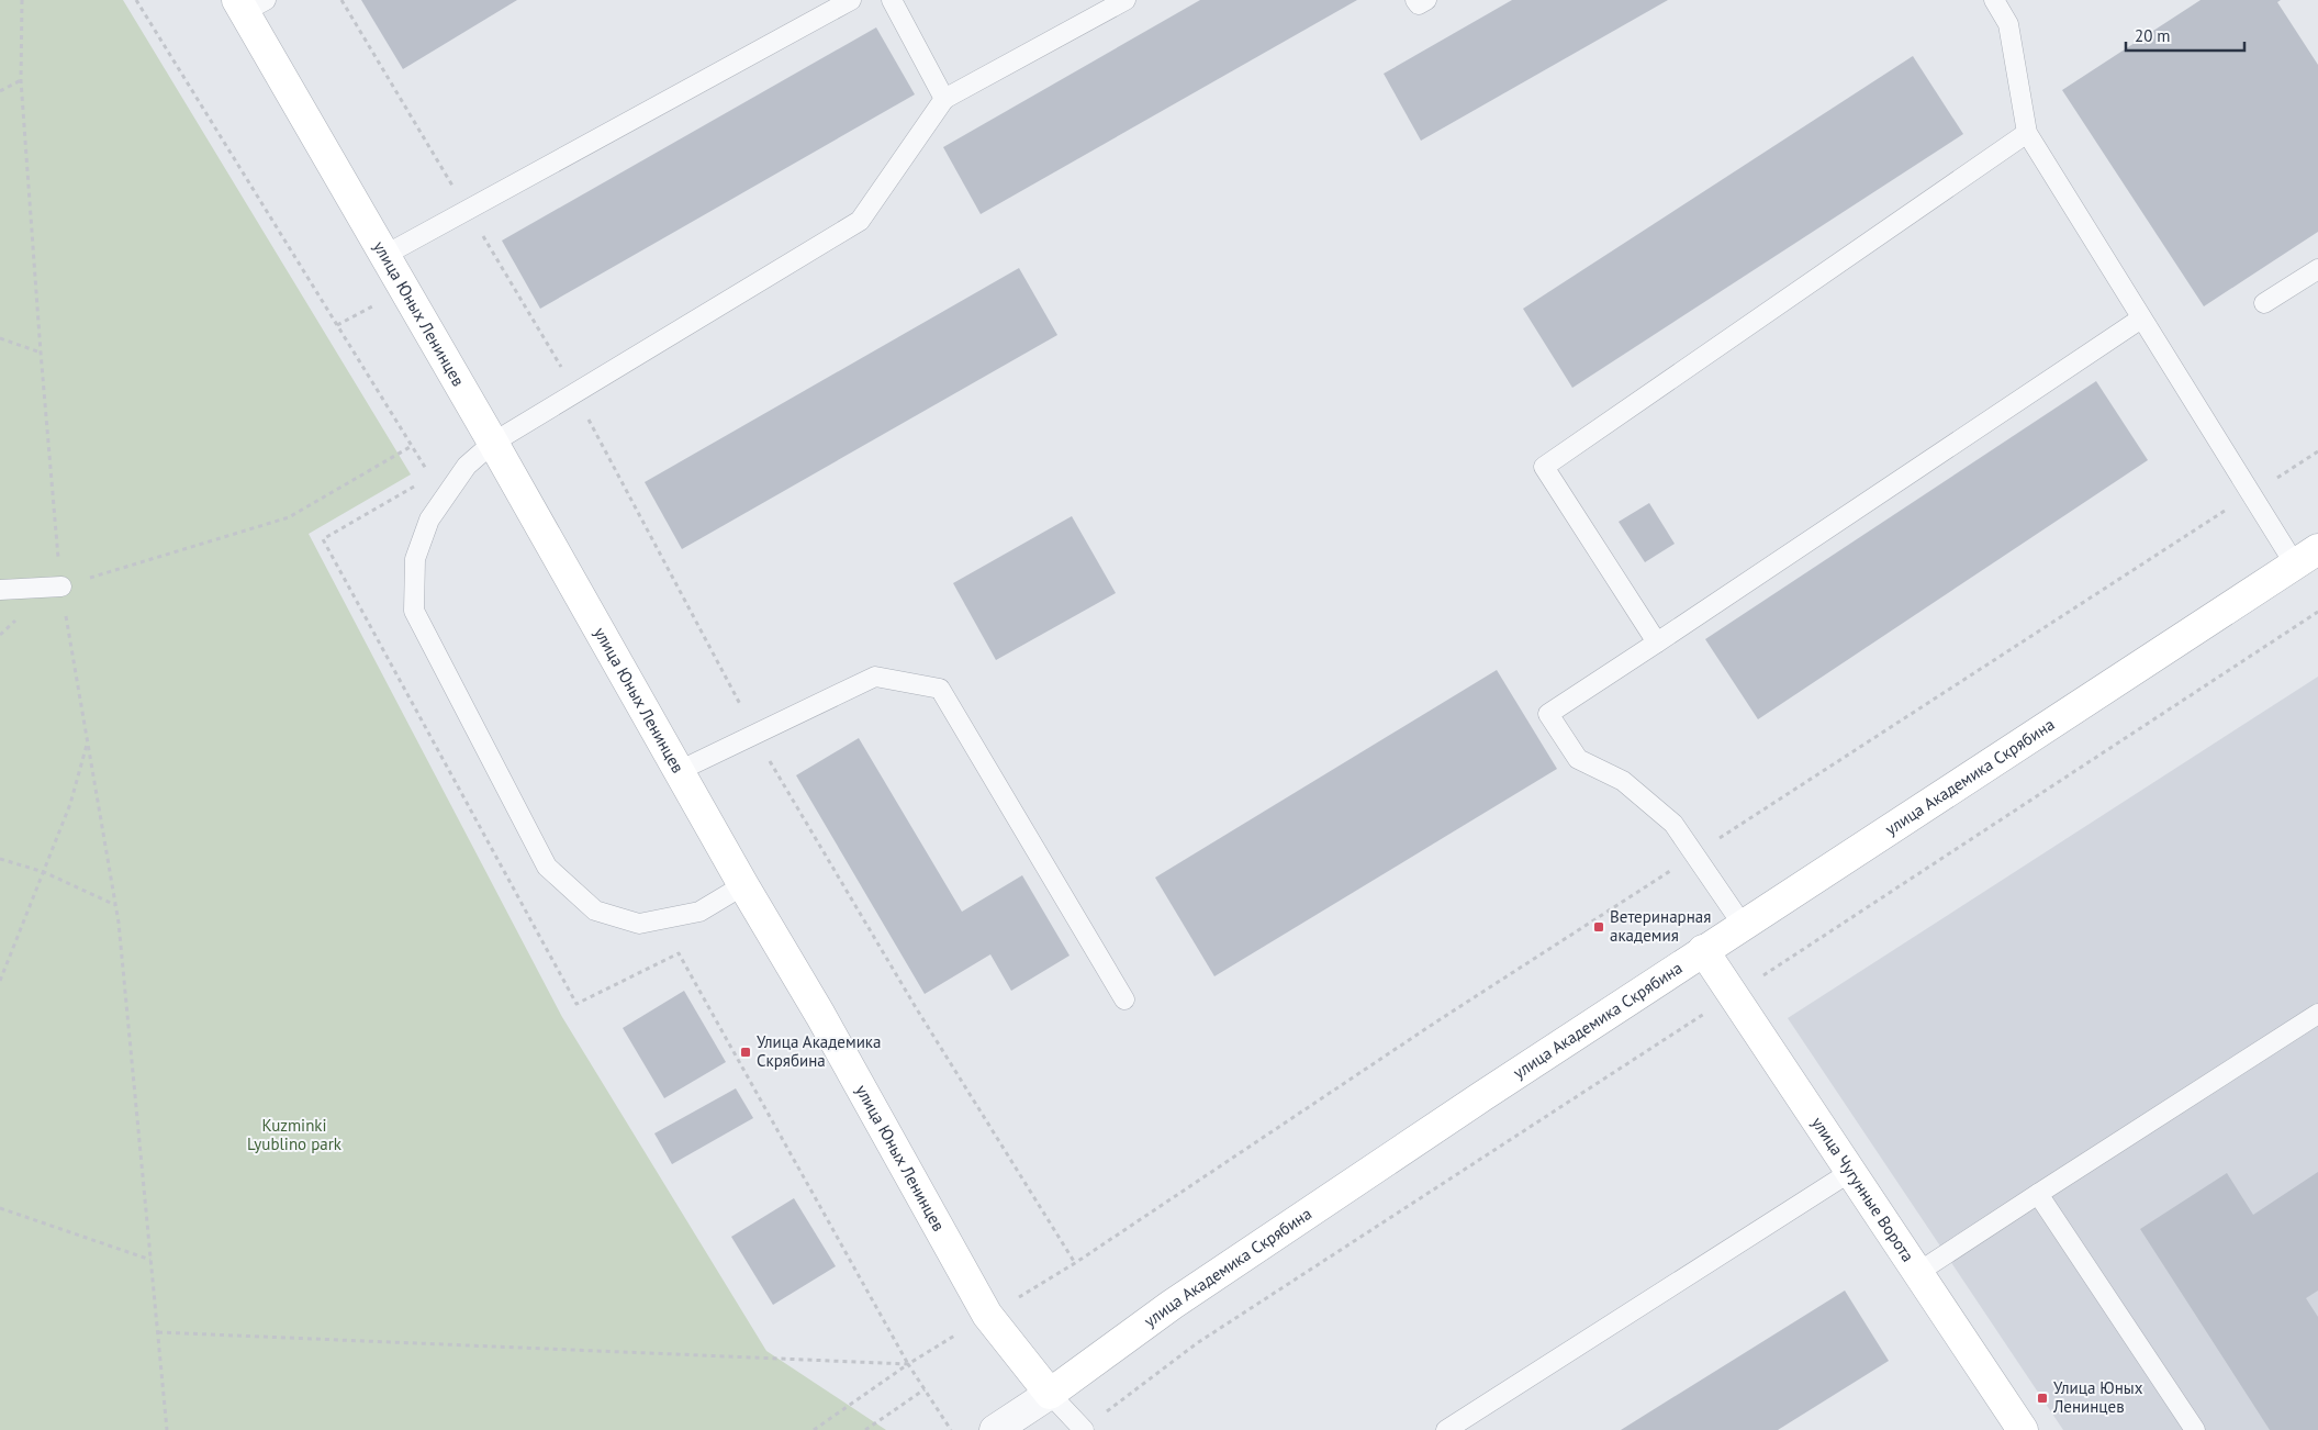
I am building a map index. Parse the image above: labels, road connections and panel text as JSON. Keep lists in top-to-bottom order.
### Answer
{
  "streets": {
    "main road": ["улица Юных Ленинцев", "улица Академика Скрябина", "улица Чугунные Ворота"]
  },
  "crossings": [
    ["улица Юных Ленинцев", "улица Академика Скрябина"],
    ["улица Академика Скрябина", "улица Чугунные Ворота"]
  ],
  "parks": ["Kuzminki Lyublino park"],
  "places": {
    "transit": ["Ветеринарная академия", "Улица Академика Скрябина", "Улица Юных Ленинцев"]
  },
  "scale_bar": "20 m"
}
